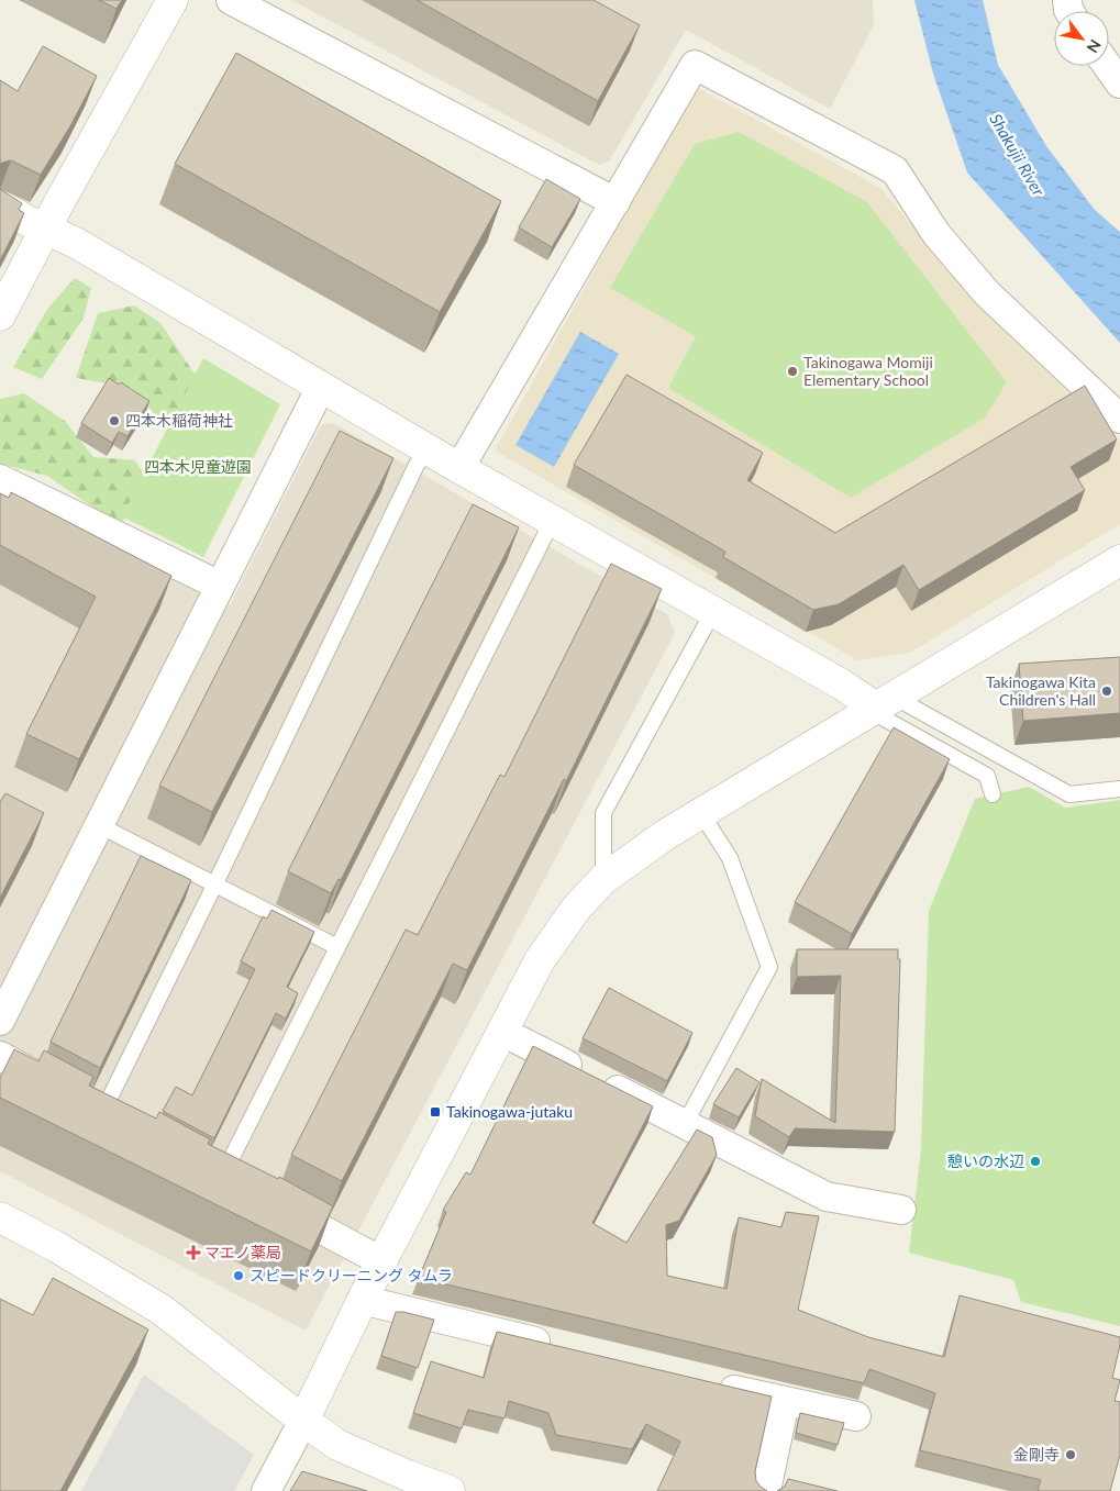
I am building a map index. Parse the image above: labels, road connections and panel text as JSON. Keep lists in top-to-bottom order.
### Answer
{
  "water": ["Shakujii River"],
  "parks": ["四本木児童遊園"],
  "places": {
    "other": [
      "Takinogawa Momiji Elementary School",
      "四本木稲荷神社",
      "Takinogawa Kita Children's Hall",
      "憩いの水辺",
      "スピードクリーニング タムラ",
      "金剛寺"
    ],
    "transit": ["Takinogawa-jutaku"],
    "health": ["マエノ薬局"]
  },
  "north": "bottom right"
}
